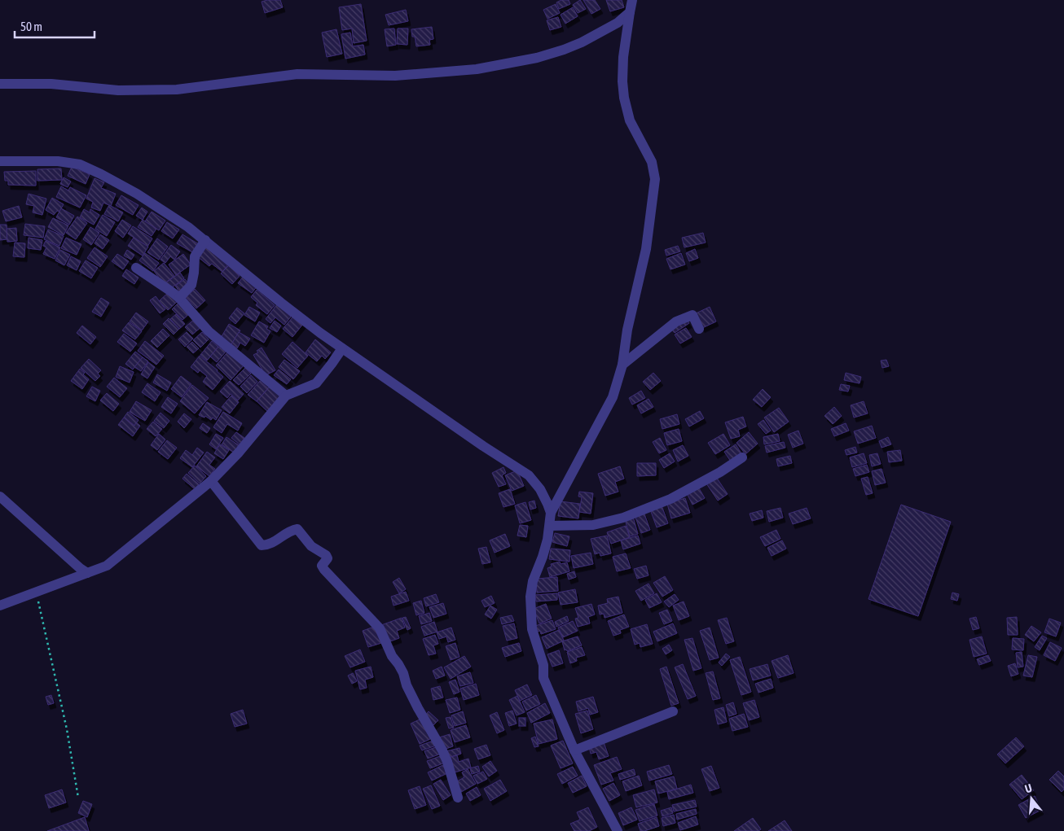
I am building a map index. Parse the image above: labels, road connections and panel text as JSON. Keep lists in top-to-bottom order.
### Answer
{
  "scale_bar": "50 m",
  "north": "top"
}
